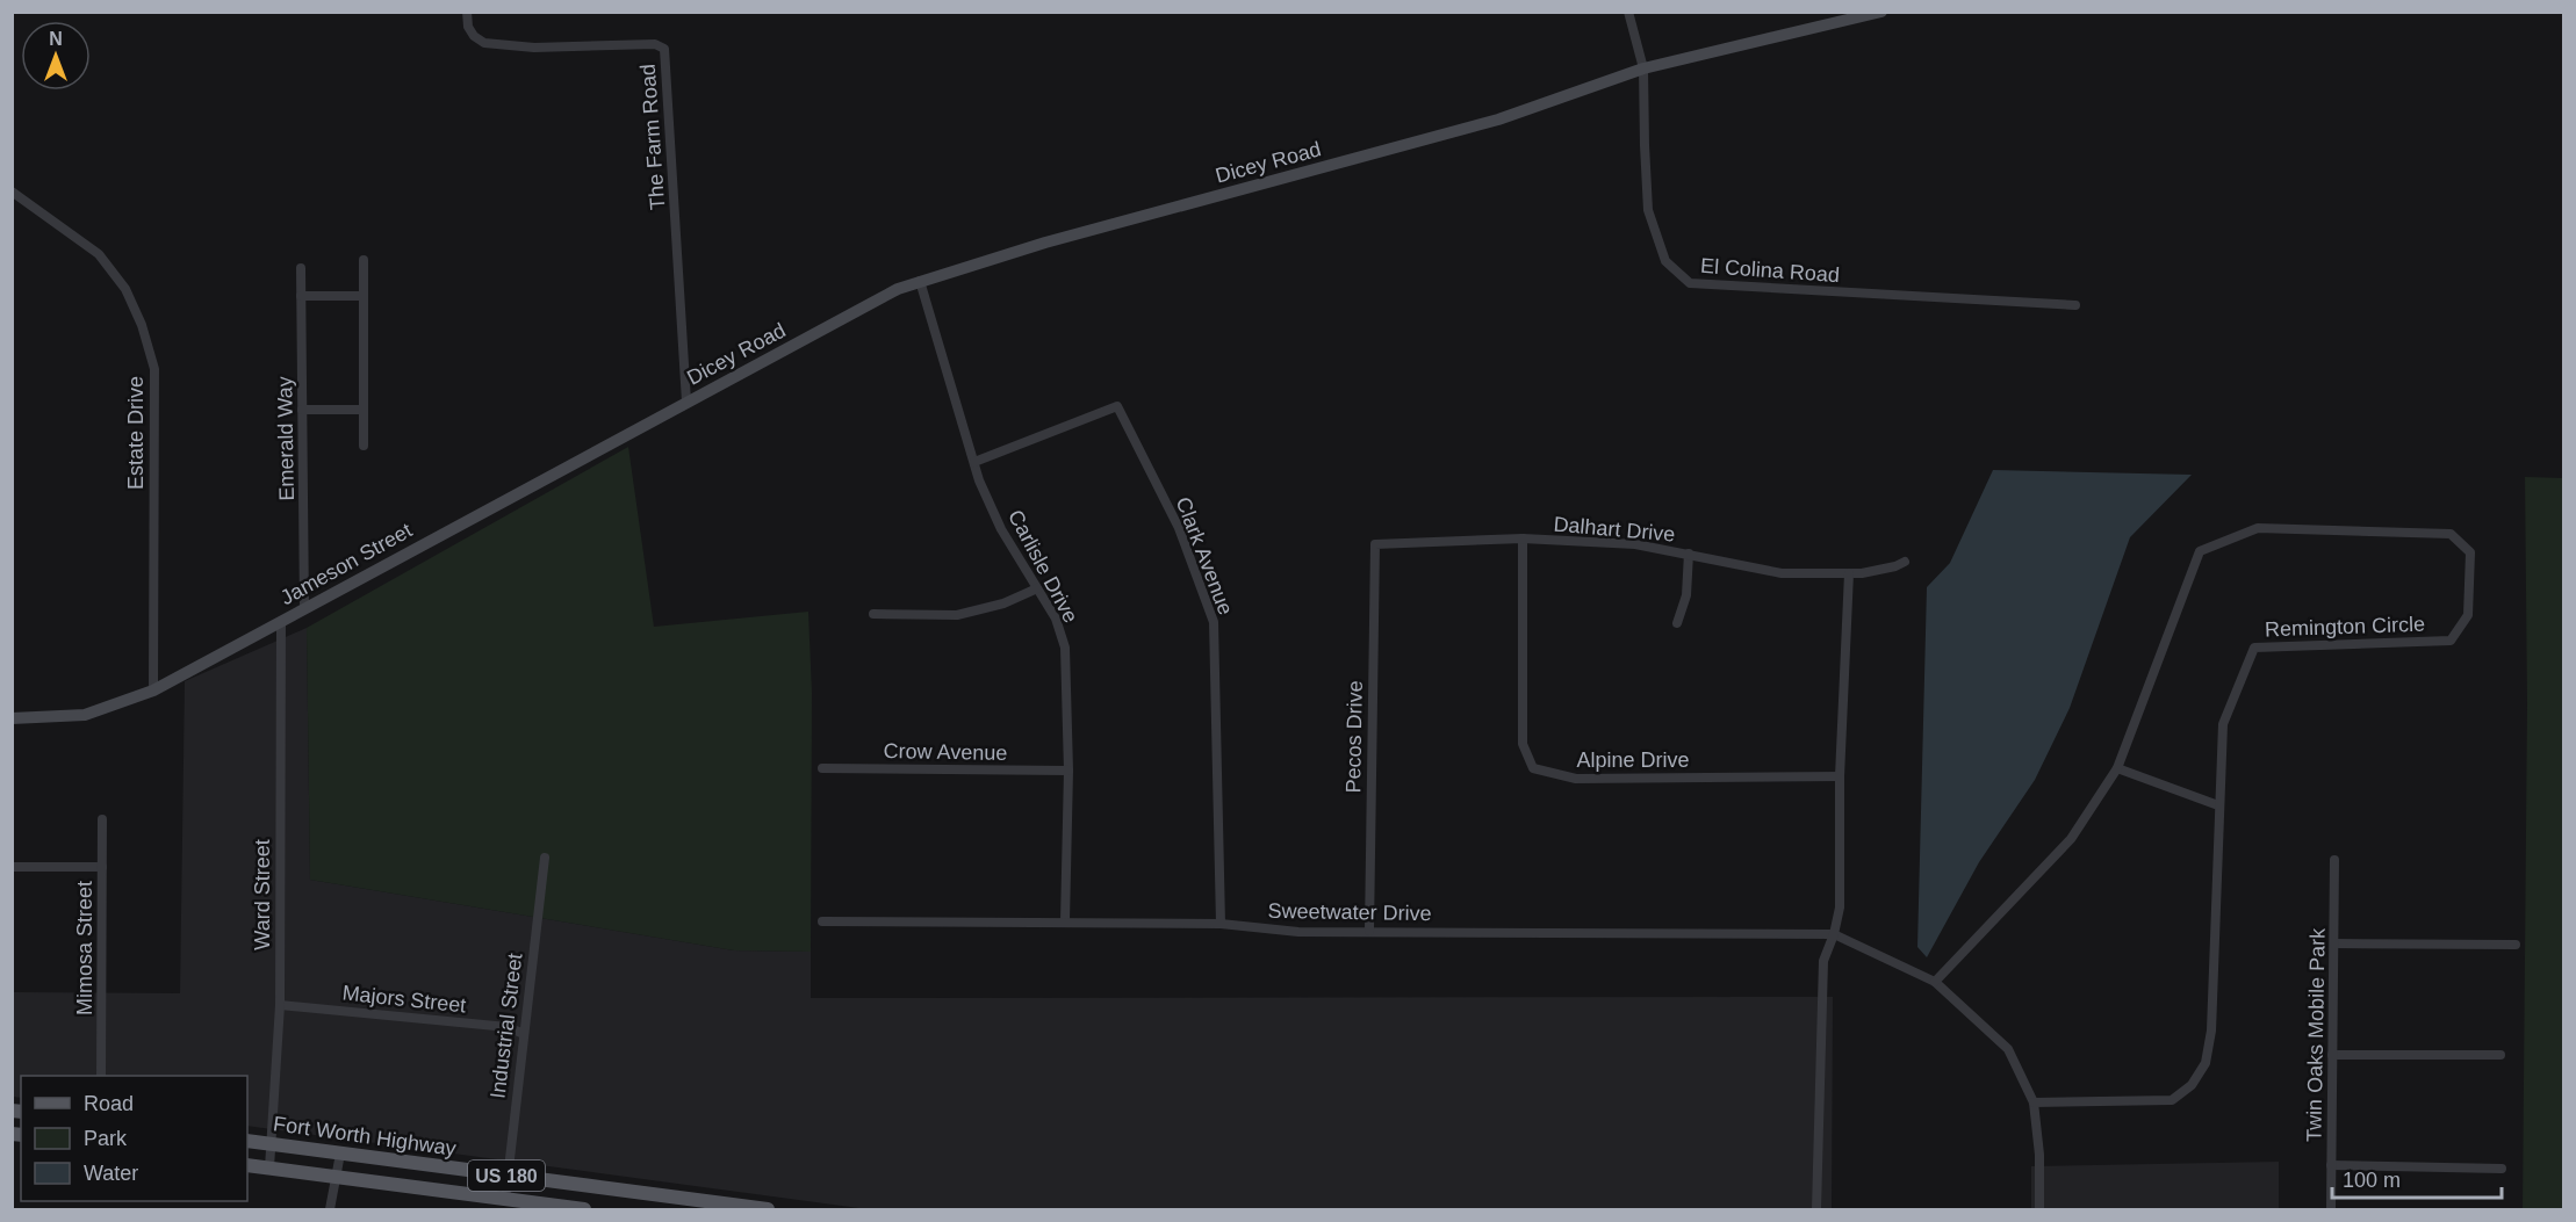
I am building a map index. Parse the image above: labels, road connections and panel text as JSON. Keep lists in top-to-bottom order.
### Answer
{
  "streets": {
    "main road": ["Fort Worth Highway", "US 180"],
    "street": [
      "The Farm Road",
      "Dicey Road",
      "El Colina Road",
      "Estate Drive",
      "Emerald Way",
      "Dalhart Drive",
      "Clark Avenue",
      "Jameson Street",
      "Carlisle Drive",
      "Remington Circle",
      "Pecos Drive",
      "Crow Avenue",
      "Alpine Drive",
      "Ward Street",
      "Sweetwater Drive",
      "Mimosa Street",
      "Majors Street",
      "Industrial Street",
      "Twin Oaks Mobile Park"
    ]
  },
  "crossings": [
    ["The Farm Road", "Dicey Road"],
    ["The Farm Road", "Jameson Street"],
    ["Dicey Road", "El Colina Road"],
    ["Dicey Road", "Jameson Street"],
    ["Dicey Road", "Carlisle Drive"],
    ["Estate Drive", "Jameson Street"],
    ["Emerald Way", "Jameson Street"],
    ["Dalhart Drive", "Pecos Drive"],
    ["Dalhart Drive", "Alpine Drive"],
    ["Clark Avenue", "Carlisle Drive"],
    ["Clark Avenue", "Sweetwater Drive"],
    ["Jameson Street", "Ward Street"],
    ["Carlisle Drive", "Crow Avenue"],
    ["Carlisle Drive", "Sweetwater Drive"],
    ["Remington Circle", "Sweetwater Drive"],
    ["Pecos Drive", "Sweetwater Drive"],
    ["Ward Street", "Majors Street"],
    ["Ward Street", "Fort Worth Highway"],
    ["Majors Street", "Industrial Street"],
    ["Industrial Street", "Fort Worth Highway"]
  ],
  "legend": ["Road", "Park", "Water"],
  "scale_bar": "100 m",
  "north": "top"
}
